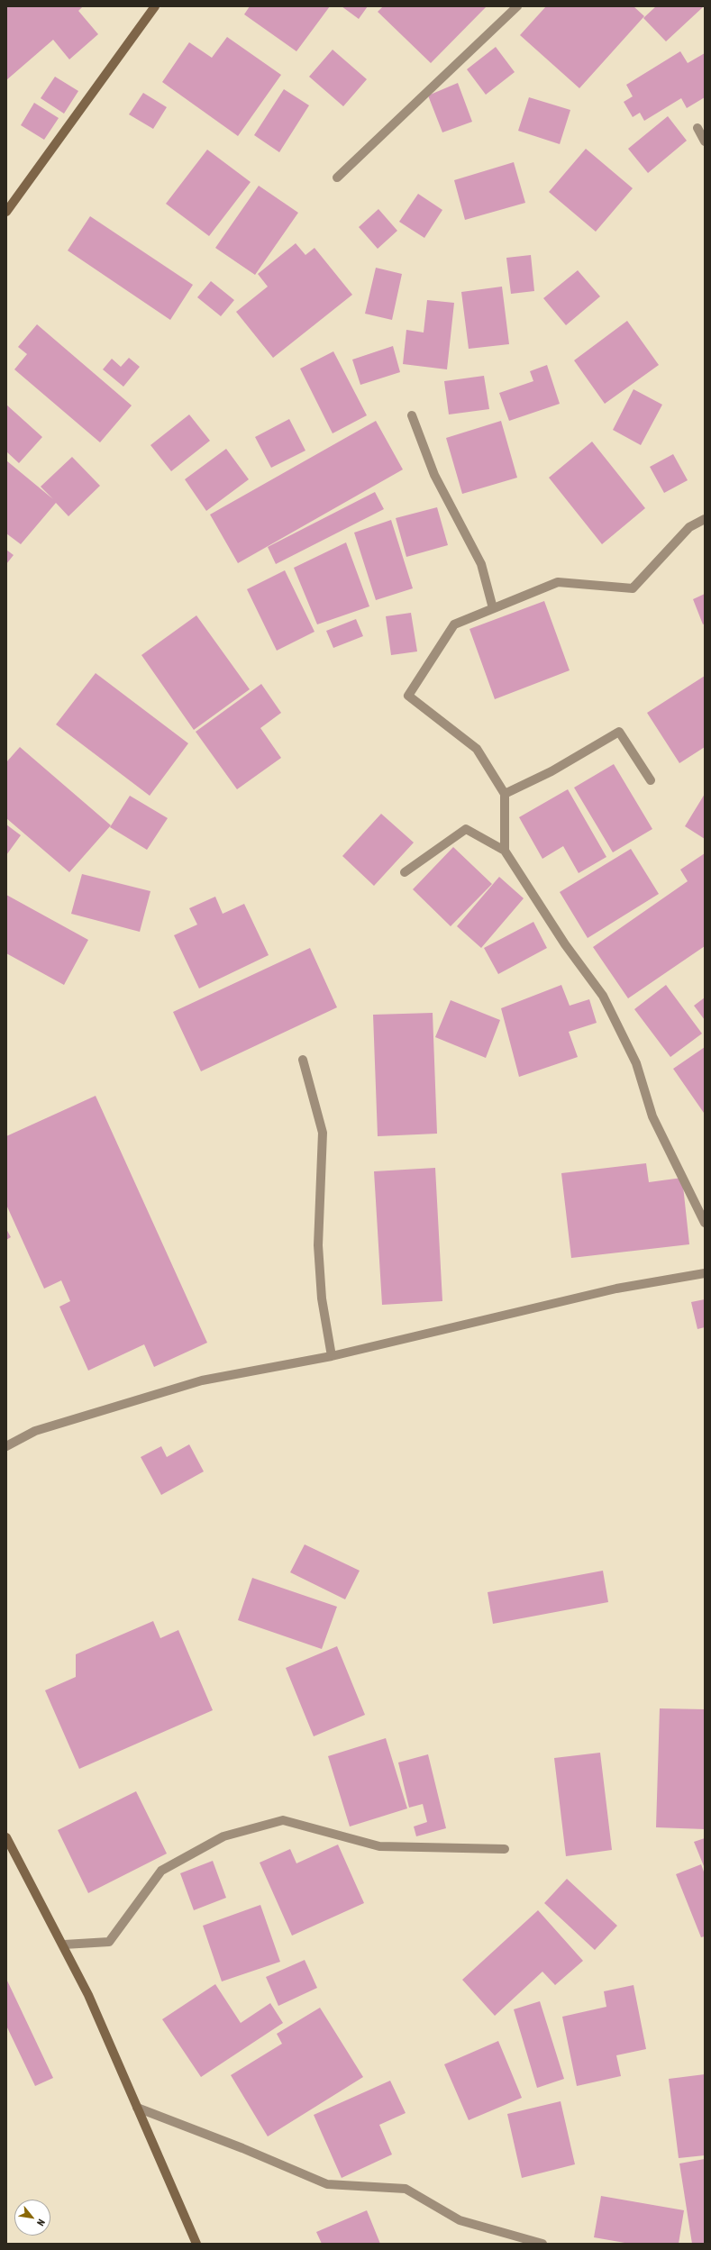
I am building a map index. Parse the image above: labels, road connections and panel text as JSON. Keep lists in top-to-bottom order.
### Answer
{
  "north": "bottom right"
}
